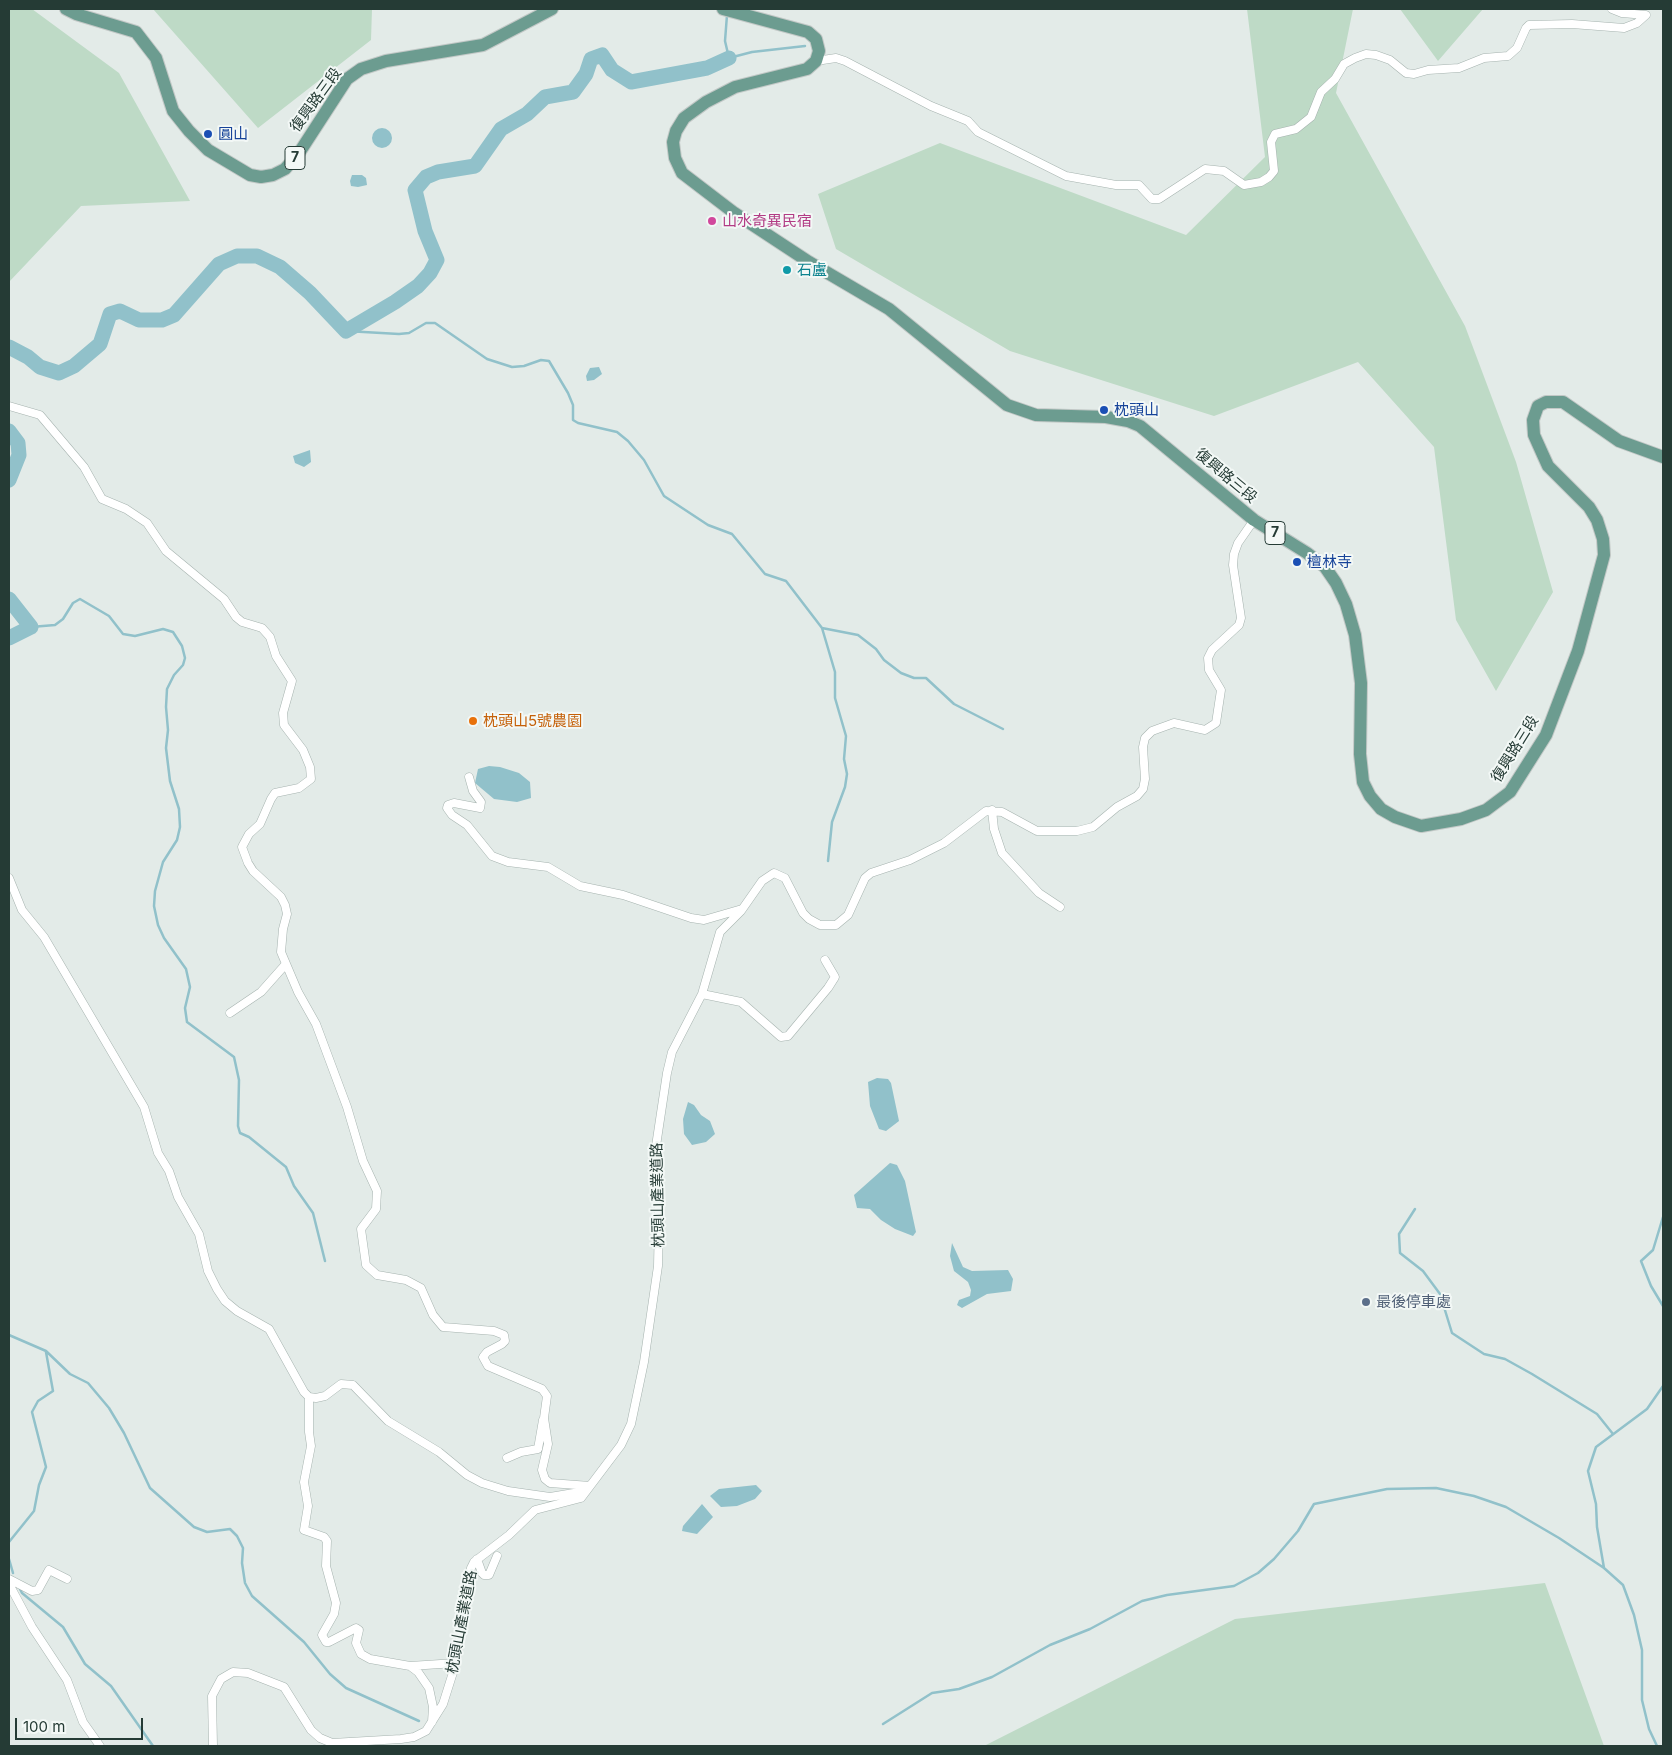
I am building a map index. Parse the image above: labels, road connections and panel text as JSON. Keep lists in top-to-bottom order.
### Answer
{
  "streets": {
    "main road": ["復興路三段", "7"],
    "street": ["枕頭山產業道路"]
  },
  "places": [
    "圓山",
    "山水奇異民宿",
    "石盧",
    "枕頭山",
    "檀林寺",
    "枕頭山5號農園",
    "最後停車處"
  ],
  "scale_bar": "100 m"
}
